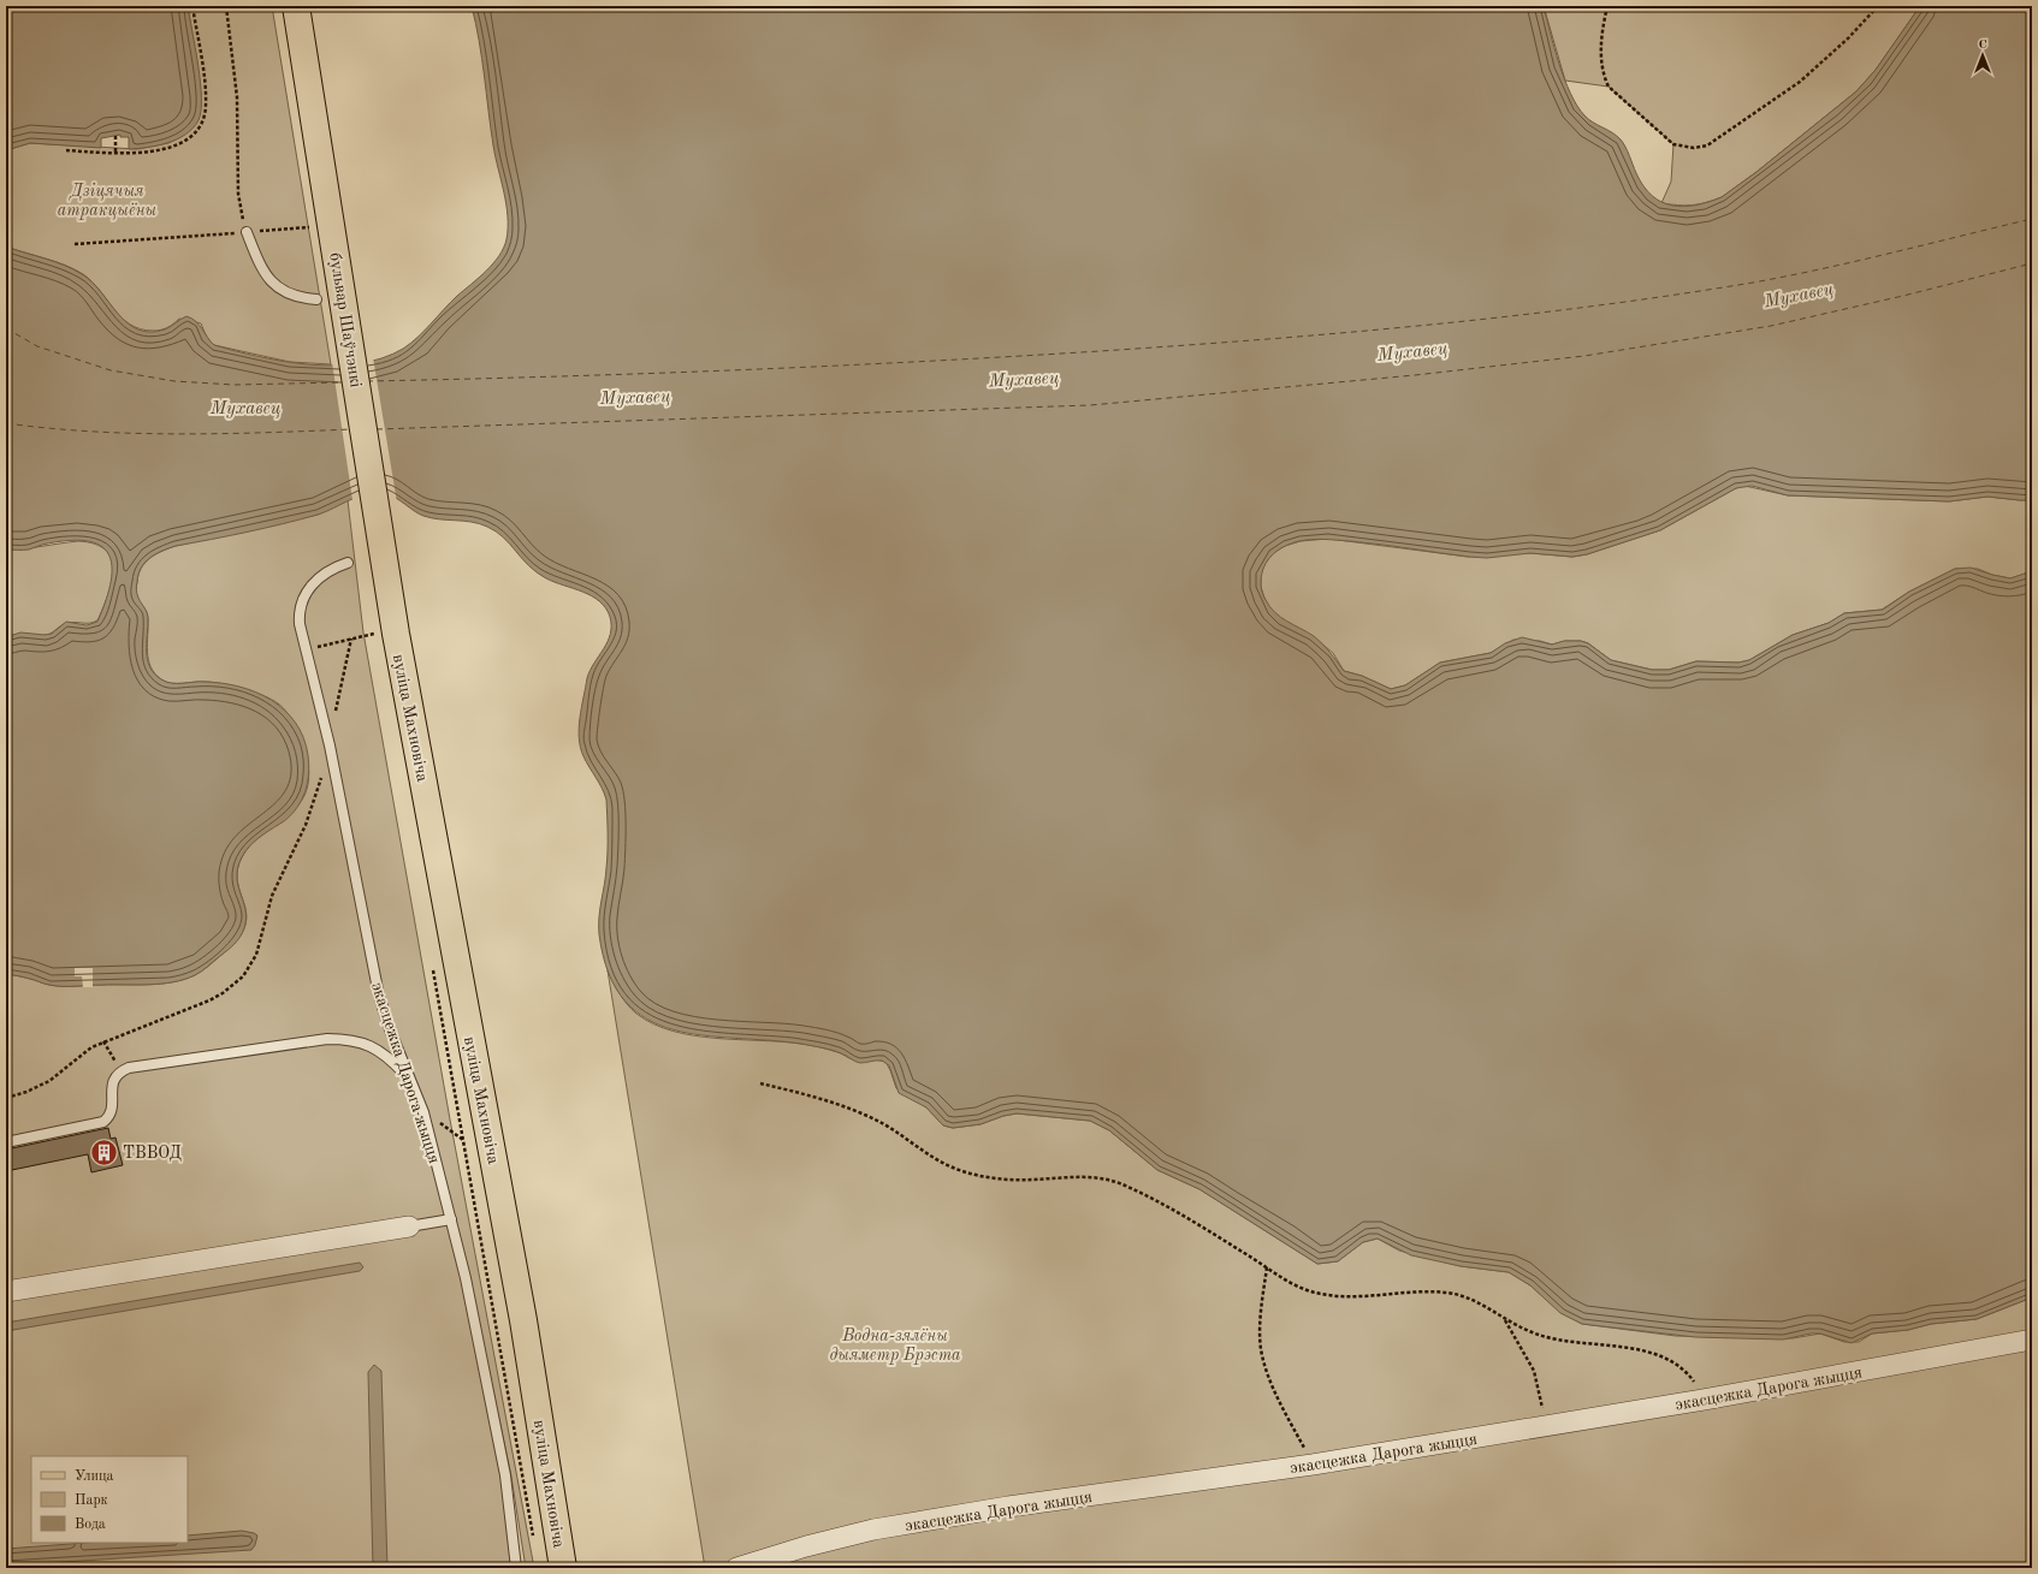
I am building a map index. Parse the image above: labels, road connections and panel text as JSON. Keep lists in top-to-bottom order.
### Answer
{
  "streets": {
    "main road": ["бульвар Шаўчэнкі", "вуліца Махновіча"],
    "street": ["экасцежка Дарога жыцця"]
  },
  "crossings": [
    ["бульвар Шаўчэнкі", "вуліца Махновіча"]
  ],
  "water": ["Мухавец"],
  "parks": ["Дзіцячыя атракцыёны", "Водна-зялёны дыяметр Брэста"],
  "places": {
    "building": ["ТВВОД"]
  },
  "legend": ["Улица", "Парк", "Вода"],
  "north": "top"
}
